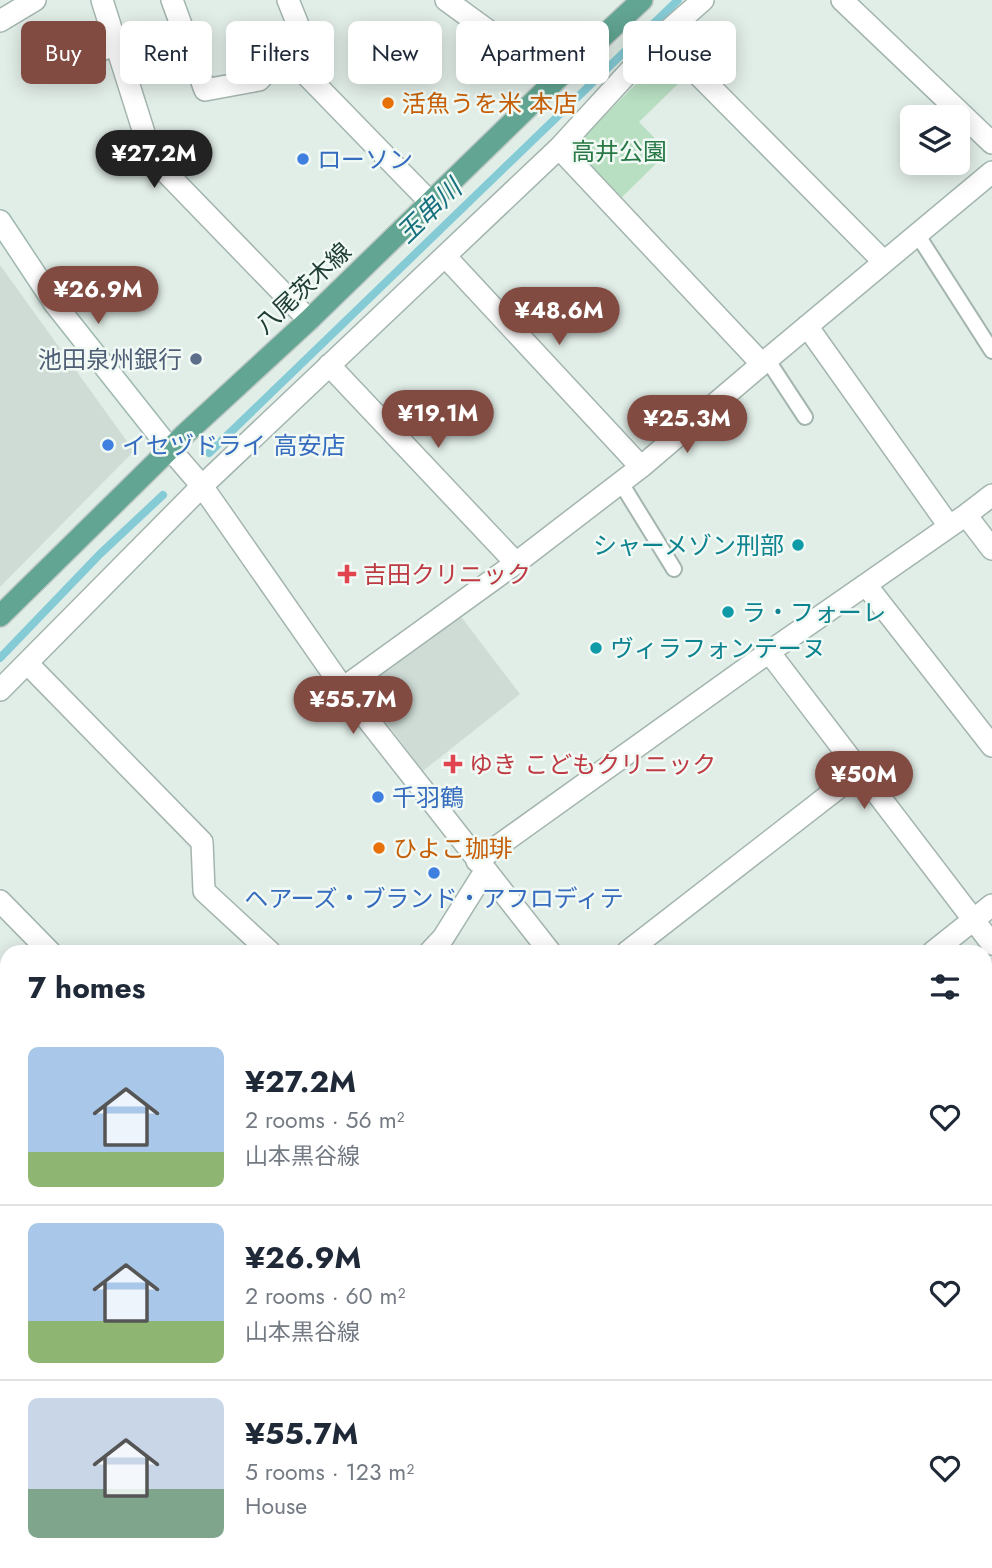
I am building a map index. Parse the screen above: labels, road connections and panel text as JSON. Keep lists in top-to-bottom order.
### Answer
{
  "streets": {
    "main road": ["八尾茨木線"]
  },
  "water": ["玉串川"],
  "parks": ["高井公園"],
  "places": {
    "other": [
      "活魚うを米 本店",
      "ローソン",
      "池田泉州銀行",
      "イセヅドライ 高安店",
      "シャーメゾン刑部",
      "ラ・フォーレ",
      "ヴィラフォンテーヌ",
      "千羽鶴",
      "ひよこ珈琲",
      "ヘアーズ・ブランド・アフロディテ"
    ],
    "health": ["吉田クリニック", "ゆき こどもクリニック"]
  },
  "page": {
    "chip": [
      "Buy",
      "Rent",
      "Filters",
      "New",
      "Apartment",
      "House"
    ],
    "price": [
      "¥27.2M",
      "¥26.9M",
      "¥48.6M",
      "¥19.1M",
      "¥25.3M",
      "¥55.7M",
      "¥50M"
    ],
    "heading": "7 homes",
    "list": [
      {
        "name": "¥27.2M",
        "note": "2 rooms · 56 m² · 山本黒谷線"
      },
      {
        "name": "¥26.9M",
        "note": "2 rooms · 60 m² · 山本黒谷線"
      },
      {
        "name": "¥55.7M",
        "note": "5 rooms · 123 m² · House"
      }
    ]
  }
}
